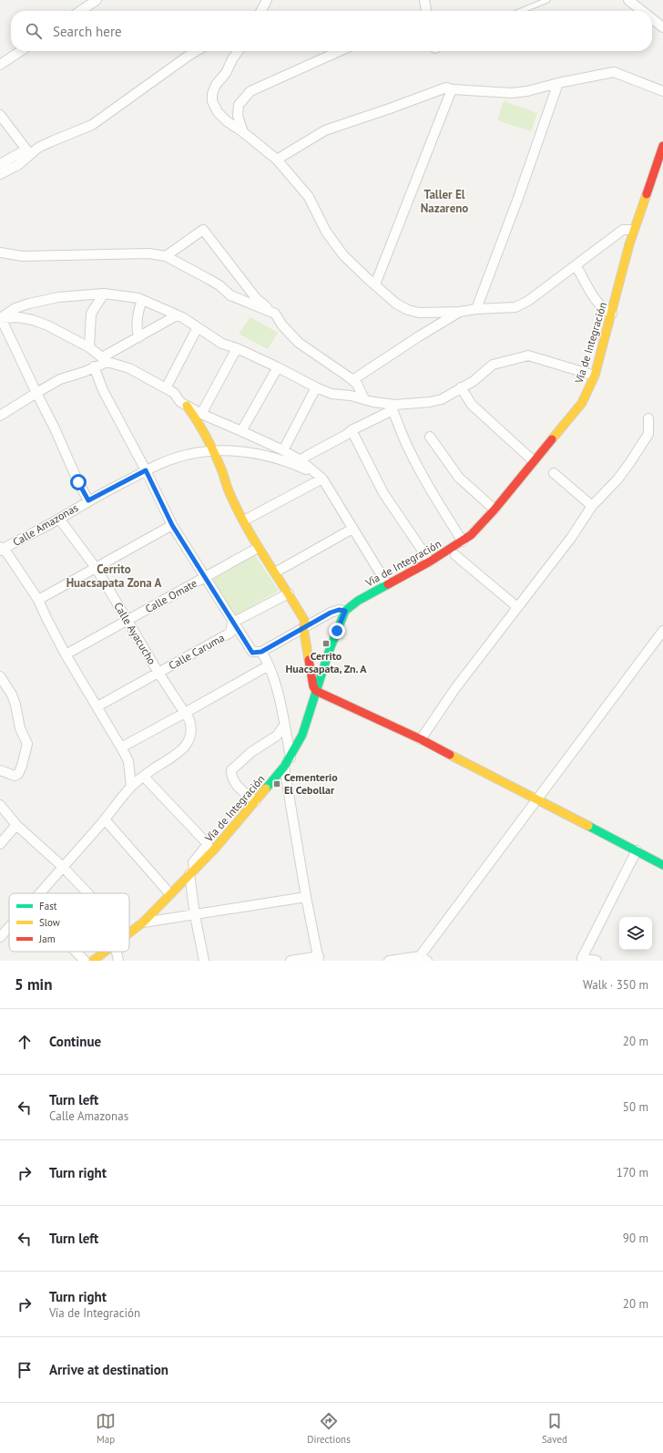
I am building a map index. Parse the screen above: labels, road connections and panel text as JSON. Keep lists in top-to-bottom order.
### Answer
{
  "streets": {
    "main road": ["Vía de Integración"],
    "street": [
      "Calle Amazonas",
      "Calle Omate",
      "Calle Ayacucho",
      "Calle Caruma"
    ]
  },
  "crossings": [
    ["Calle Amazonas", "Calle Ayacucho"],
    ["Calle Omate", "Calle Ayacucho"],
    ["Calle Ayacucho", "Calle Caruma"]
  ],
  "districts": ["Taller El Nazareno", "Cerrito Huacsapata Zona A"],
  "places": {
    "transit": ["Cerrito Huacsapata, Zn. A", "Cementerio El Cebollar"]
  },
  "legend": ["Fast", "Slow", "Jam"],
  "page": {
    "search": "Search here",
    "heading": ["5 min", "Walk · 350 m"],
    "list": [
      ["Continue", "20 m"],
      ["Turn left", "Calle Amazonas", "50 m"],
      ["Turn right", "170 m"],
      ["Turn left", "90 m"],
      ["Turn right", "Vía de Integración", "20 m"],
      "Arrive at destination"
    ],
    "nav": ["Map", "Directions", "Saved"]
  }
}
